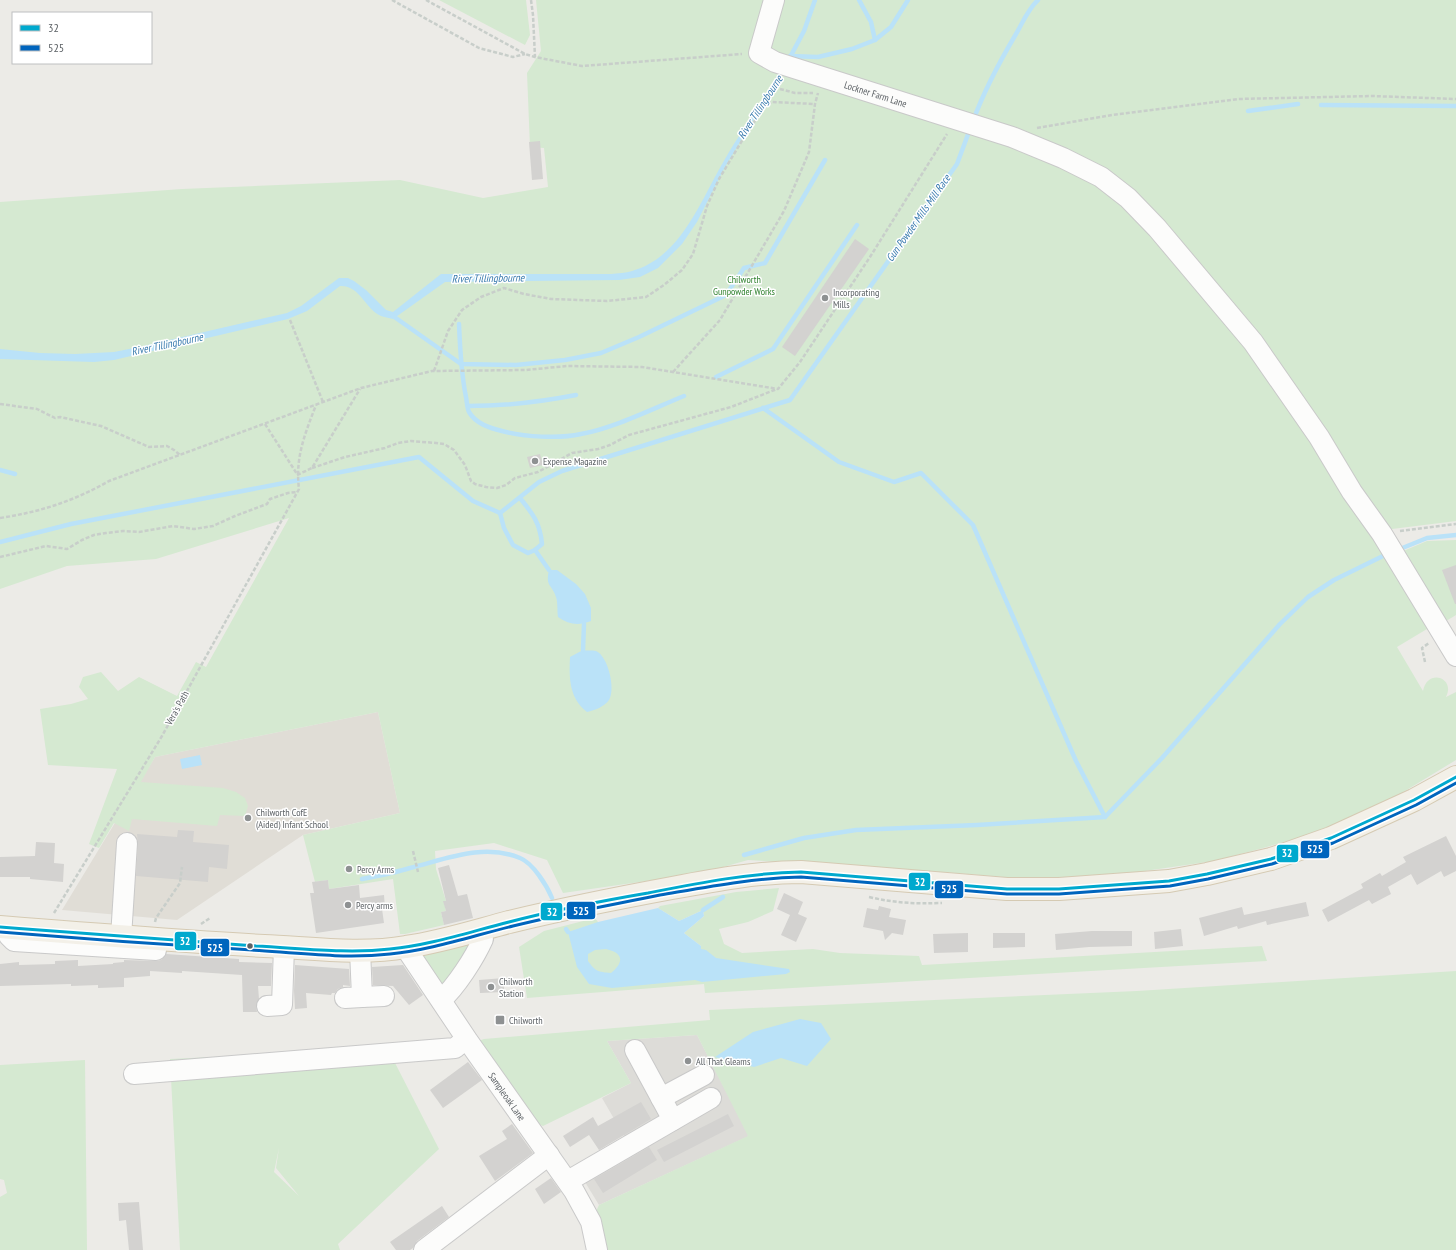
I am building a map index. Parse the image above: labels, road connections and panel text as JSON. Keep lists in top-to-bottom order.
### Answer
{
  "streets": {
    "street": ["Lockner Farm Lane", "Sampleoak Lane"],
    "path": ["Vera's Path"]
  },
  "water": ["River Tillingbourne", "Gun Powder Mills Mill Race"],
  "parks": ["Chilworth Gunpowder Works"],
  "places": {
    "other": [
      "Incorporating Mills",
      "Expense Magazine",
      "Chilworth CofE (Aided) Infant School",
      "Percy Arms",
      "Percy arms",
      "Chilworth Station",
      "All That Gleams"
    ],
    "transit": ["Chilworth"]
  },
  "lines": ["transit line 32", "transit line 525"],
  "legend": ["32", "525"]
}
